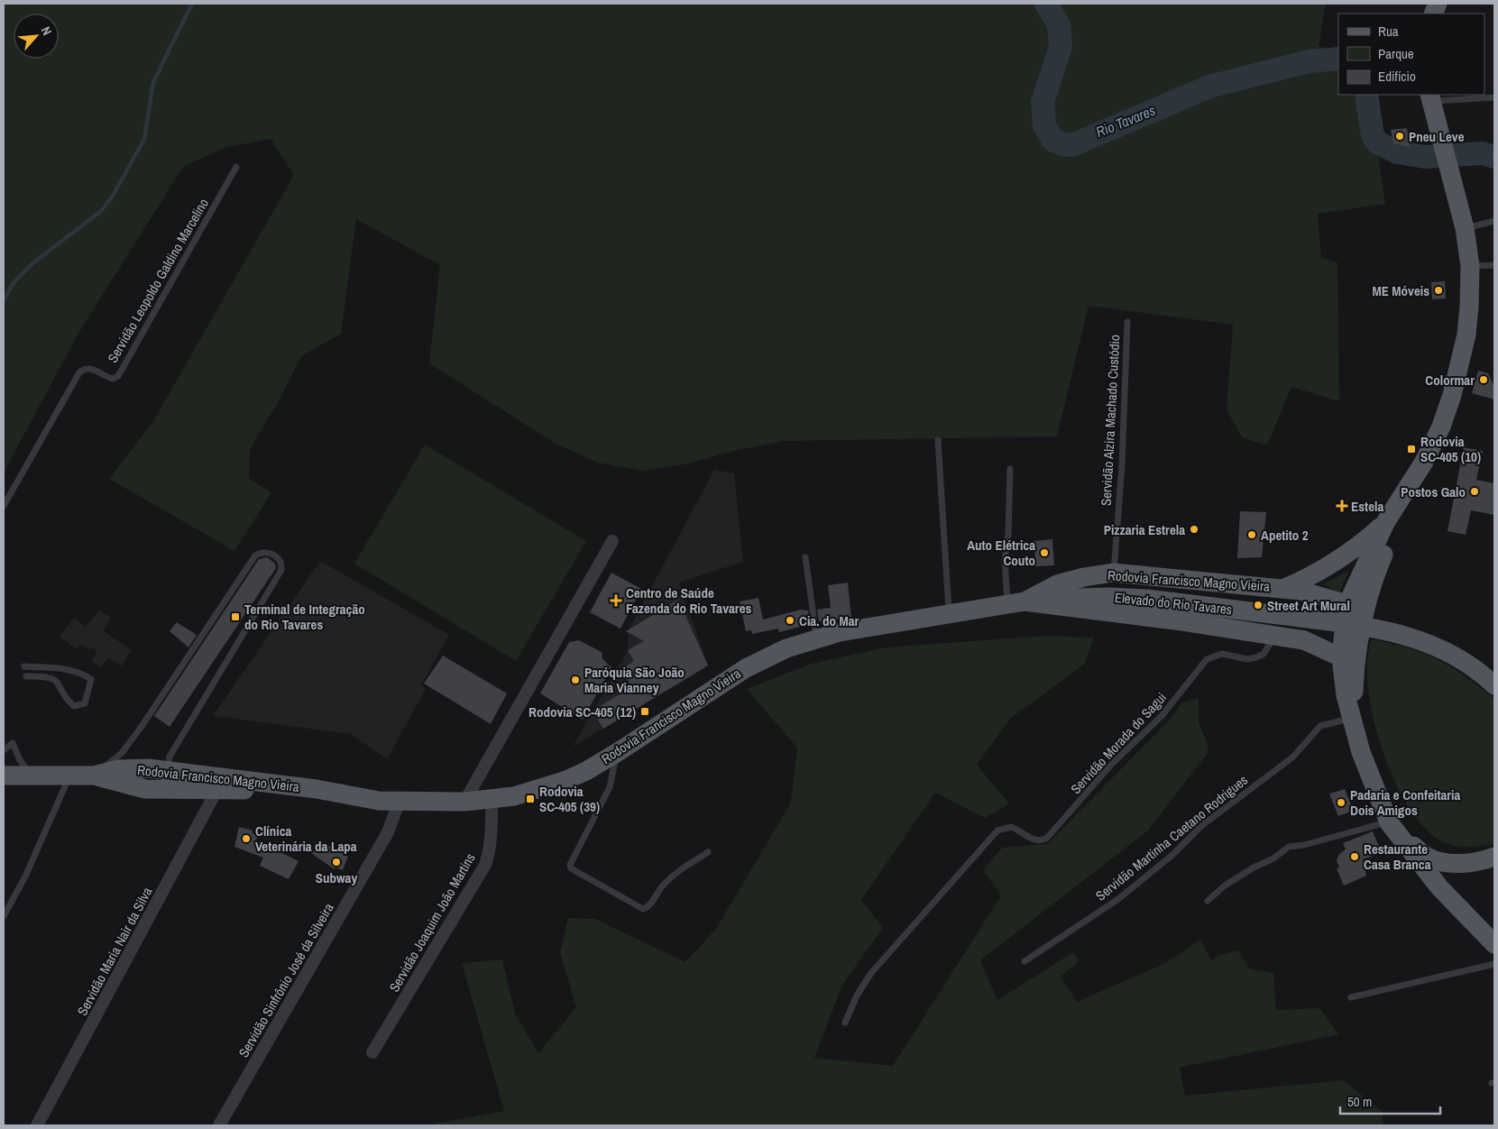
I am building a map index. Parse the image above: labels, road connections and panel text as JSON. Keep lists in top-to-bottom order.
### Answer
{
  "streets": {
    "main road": ["Rodovia Francisco Magno Vieira", "Elevado do Rio Tavares"],
    "street": ["Servidão Joaquim João Martins", "Servidão Maria Nair da Silva", "Servidão Sinfrônio José da Silveira"],
    "lane": [
      "Servidão Leopoldo Galdino Marcelino",
      "Servidão Alzira Machado Custódio",
      "Servidão Morada do Sagui",
      "Servidão Martinha Caetano Rodrigues"
    ]
  },
  "crossings": [
    ["Servidão Alzira Machado Custódio", "Rodovia Francisco Magno Vieira"],
    ["Rodovia Francisco Magno Vieira", "Elevado do Rio Tavares"],
    ["Rodovia Francisco Magno Vieira", "Servidão Morada do Sagui"],
    ["Rodovia Francisco Magno Vieira", "Servidão Joaquim João Martins"],
    ["Rodovia Francisco Magno Vieira", "Servidão Maria Nair da Silva"],
    ["Rodovia Francisco Magno Vieira", "Servidão Sinfrônio José da Silveira"]
  ],
  "water": ["Rio Tavares"],
  "places": {
    "other": [
      "Pneu Leve",
      "ME Móveis",
      "Colormar",
      "Postos Galo",
      "Pizzaria Estrela",
      "Apetito 2",
      "Auto Elétrica Couto",
      "Street Art Mural",
      "Cia. do Mar",
      "Paróquia São João Maria Vianney",
      "Padaria e Confeitaria Dois Amigos",
      "Clínica Veterinária da Lapa",
      "Restaurante Casa Branca",
      "Subway"
    ],
    "transit": [
      "Rodovia SC-405 (10)",
      "Terminal de Integração do Rio Tavares",
      "Rodovia SC-405 (12)",
      "Rodovia SC-405 (39)"
    ],
    "health": ["Estela", "Centro de Saúde Fazenda do Rio Tavares"]
  },
  "legend": ["Rua", "Parque", "Edifício"],
  "scale_bar": "50 m",
  "north": "top right"
}
